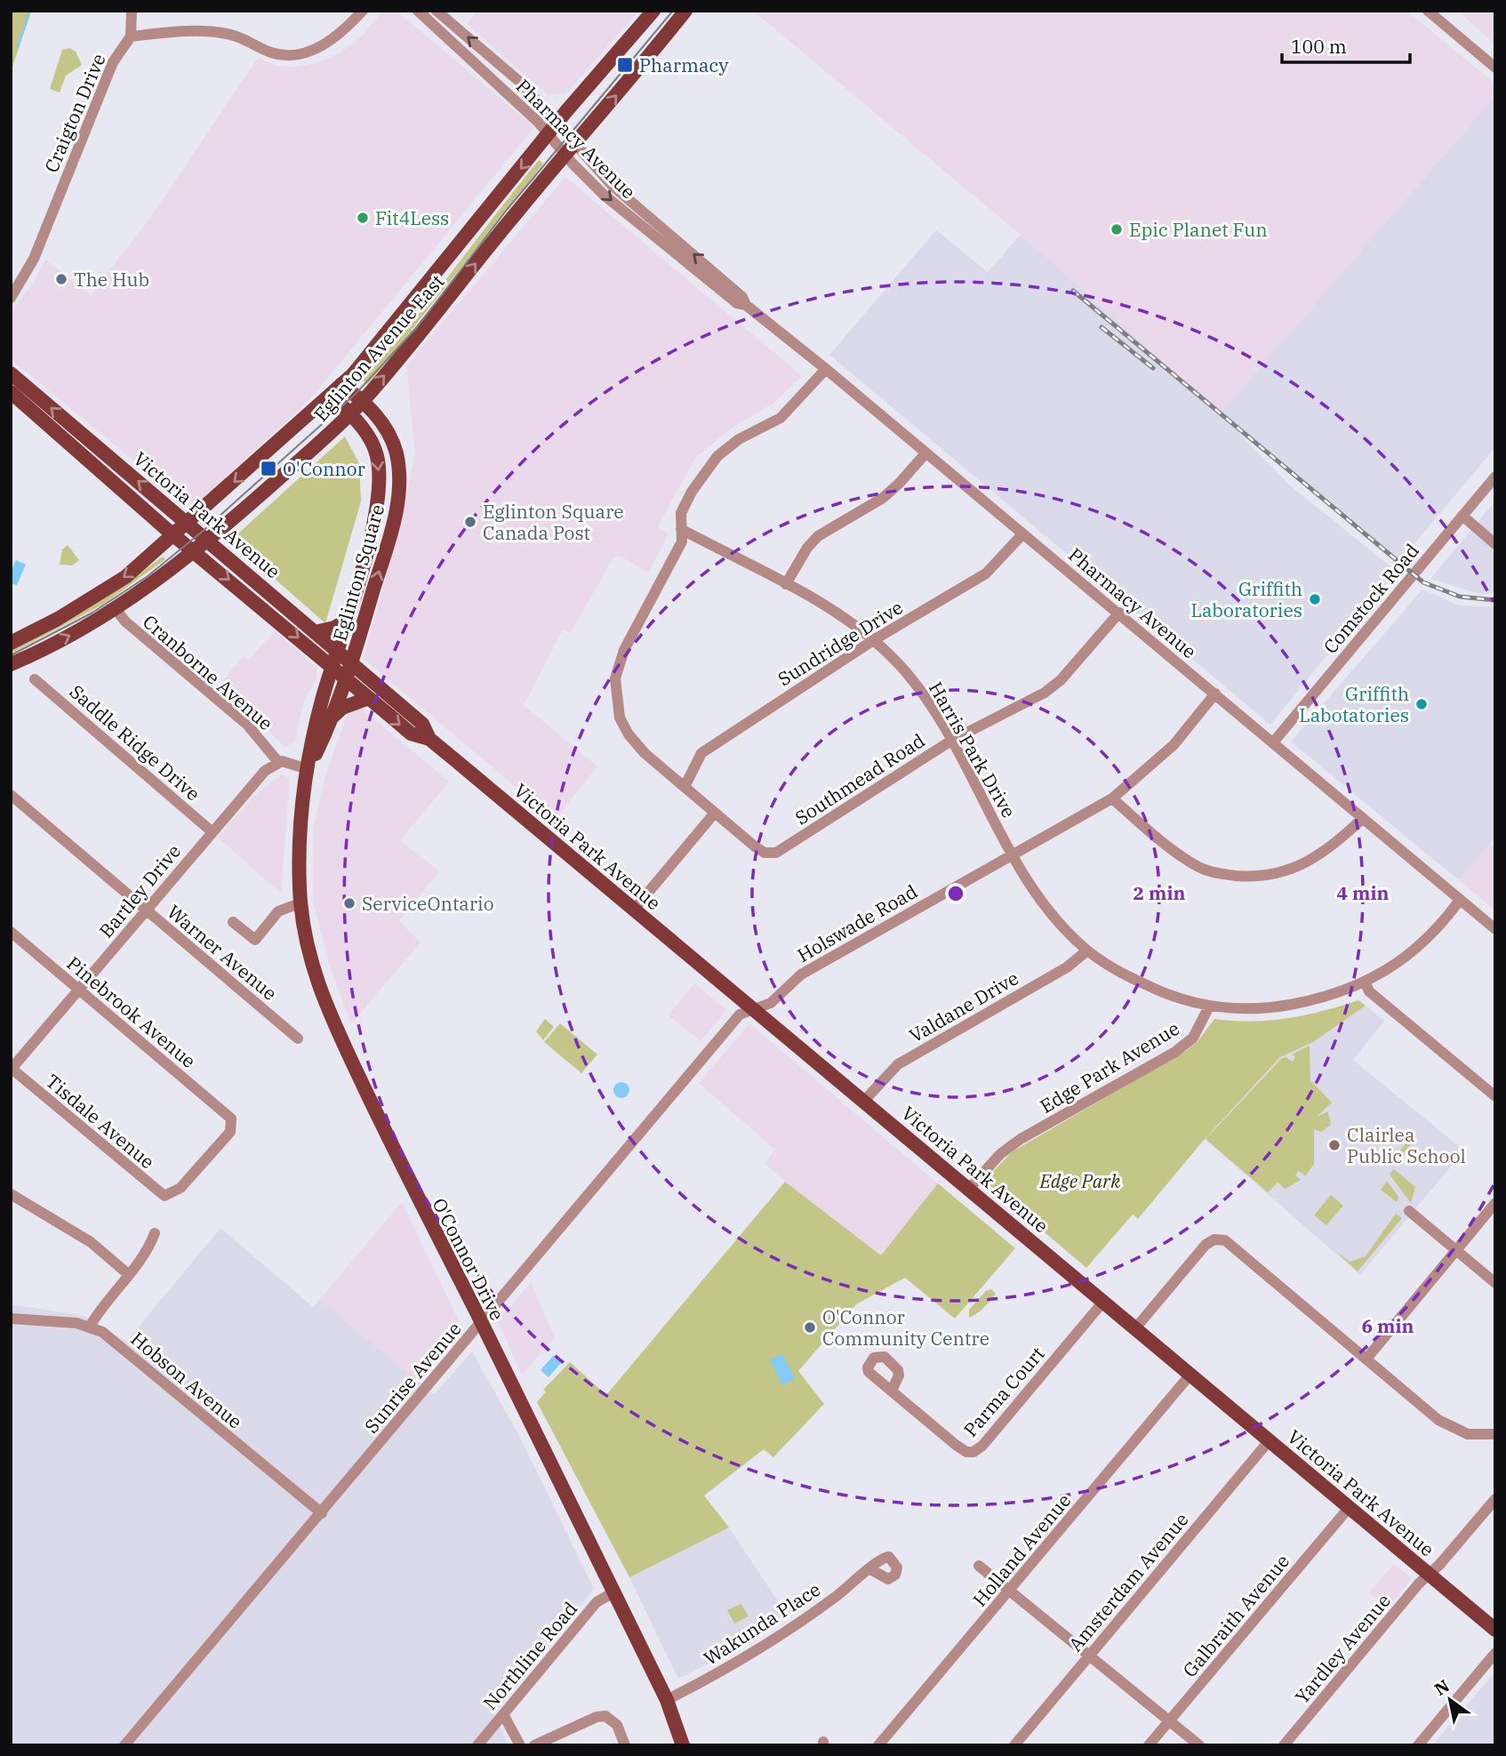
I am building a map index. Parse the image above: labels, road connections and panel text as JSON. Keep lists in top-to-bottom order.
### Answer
{
  "streets": {
    "main road": [
      "Eglinton Avenue East",
      "Victoria Park Avenue",
      "Eglinton Square",
      "O'Connor Drive"
    ],
    "street": [
      "Craigton Drive",
      "Pharmacy Avenue",
      "Comstock Road",
      "Sundridge Drive",
      "Cranborne Avenue",
      "Saddle Ridge Drive",
      "Harris Park Drive",
      "Southmead Road",
      "Bartley Drive",
      "Holswade Road",
      "Warner Avenue",
      "Valdane Drive",
      "Pinebrook Avenue",
      "Edge Park Avenue",
      "Tisdale Avenue",
      "Sunrise Avenue",
      "Hobson Avenue",
      "Parma Court",
      "Holland Avenue",
      "Amsterdam Avenue",
      "Galbraith Avenue",
      "Wakunda Place",
      "Yardley Avenue",
      "Northline Road"
    ]
  },
  "crossings": [
    ["Pharmacy Avenue", "Eglinton Avenue East"],
    ["Pharmacy Avenue", "Comstock Road"],
    ["Pharmacy Avenue", "Sundridge Drive"],
    ["Pharmacy Avenue", "Southmead Road"],
    ["Pharmacy Avenue", "Holswade Road"],
    ["Eglinton Avenue East", "Victoria Park Avenue"],
    ["Eglinton Avenue East", "Eglinton Square"],
    ["Eglinton Avenue East", "Cranborne Avenue"],
    ["Victoria Park Avenue", "Eglinton Square"],
    ["Victoria Park Avenue", "Holswade Road"],
    ["Victoria Park Avenue", "Valdane Drive"],
    ["Victoria Park Avenue", "Edge Park Avenue"],
    ["Victoria Park Avenue", "O'Connor Drive"],
    ["Victoria Park Avenue", "Sunrise Avenue"],
    ["Victoria Park Avenue", "Parma Court"],
    ["Victoria Park Avenue", "Holland Avenue"],
    ["Victoria Park Avenue", "Amsterdam Avenue"],
    ["Victoria Park Avenue", "Galbraith Avenue"],
    ["Victoria Park Avenue", "Yardley Avenue"],
    ["Eglinton Square", "O'Connor Drive"],
    ["Sundridge Drive", "Harris Park Drive"],
    ["Sundridge Drive", "Southmead Road"],
    ["Cranborne Avenue", "Bartley Drive"],
    ["Saddle Ridge Drive", "Bartley Drive"],
    ["Harris Park Drive", "Southmead Road"],
    ["Harris Park Drive", "Holswade Road"],
    ["Harris Park Drive", "Valdane Drive"],
    ["Harris Park Drive", "Edge Park Avenue"],
    ["Bartley Drive", "Warner Avenue"],
    ["Bartley Drive", "Pinebrook Avenue"],
    ["Bartley Drive", "Tisdale Avenue"],
    ["Holswade Road", "Sunrise Avenue"],
    ["Pinebrook Avenue", "Tisdale Avenue"],
    ["O'Connor Drive", "Sunrise Avenue"],
    ["O'Connor Drive", "Wakunda Place"],
    ["O'Connor Drive", "Northline Road"],
    ["Sunrise Avenue", "Hobson Avenue"]
  ],
  "parks": ["Edge Park"],
  "places": {
    "transit": ["Pharmacy", "O'Connor"],
    "other": [
      "Fit4Less",
      "Epic Planet Fun",
      "The Hub",
      "Eglinton Square Canada Post",
      "Griffith Laboratories",
      "Griffith Labotatories",
      "ServiceOntario",
      "Clairlea Public School",
      "O'Connor Community Centre"
    ]
  },
  "scale_bar": "100 m",
  "north": "top left",
  "rings": ["2 min", "4 min", "6 min"]
}
